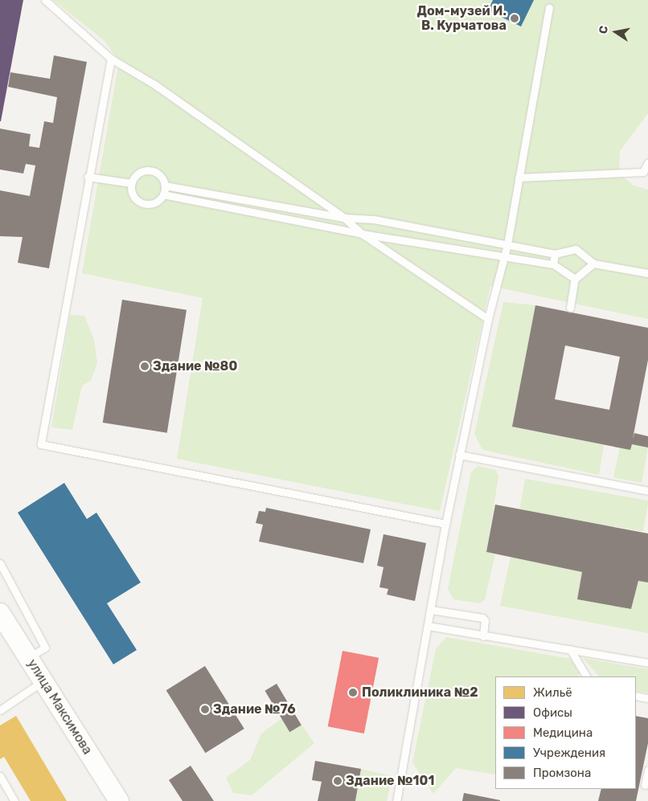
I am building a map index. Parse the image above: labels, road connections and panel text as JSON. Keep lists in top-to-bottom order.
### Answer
{
  "streets": {
    "street": ["улица Максимова"]
  },
  "places": [
    "Дом-музей И. В. Курчатова",
    "Здание №80",
    "Поликлиника №2",
    "Здание №76",
    "Здание №101"
  ],
  "legend": [
    "Жильё",
    "Офисы",
    "Медицина",
    "Учреждения",
    "Промзона"
  ],
  "north": "left"
}
